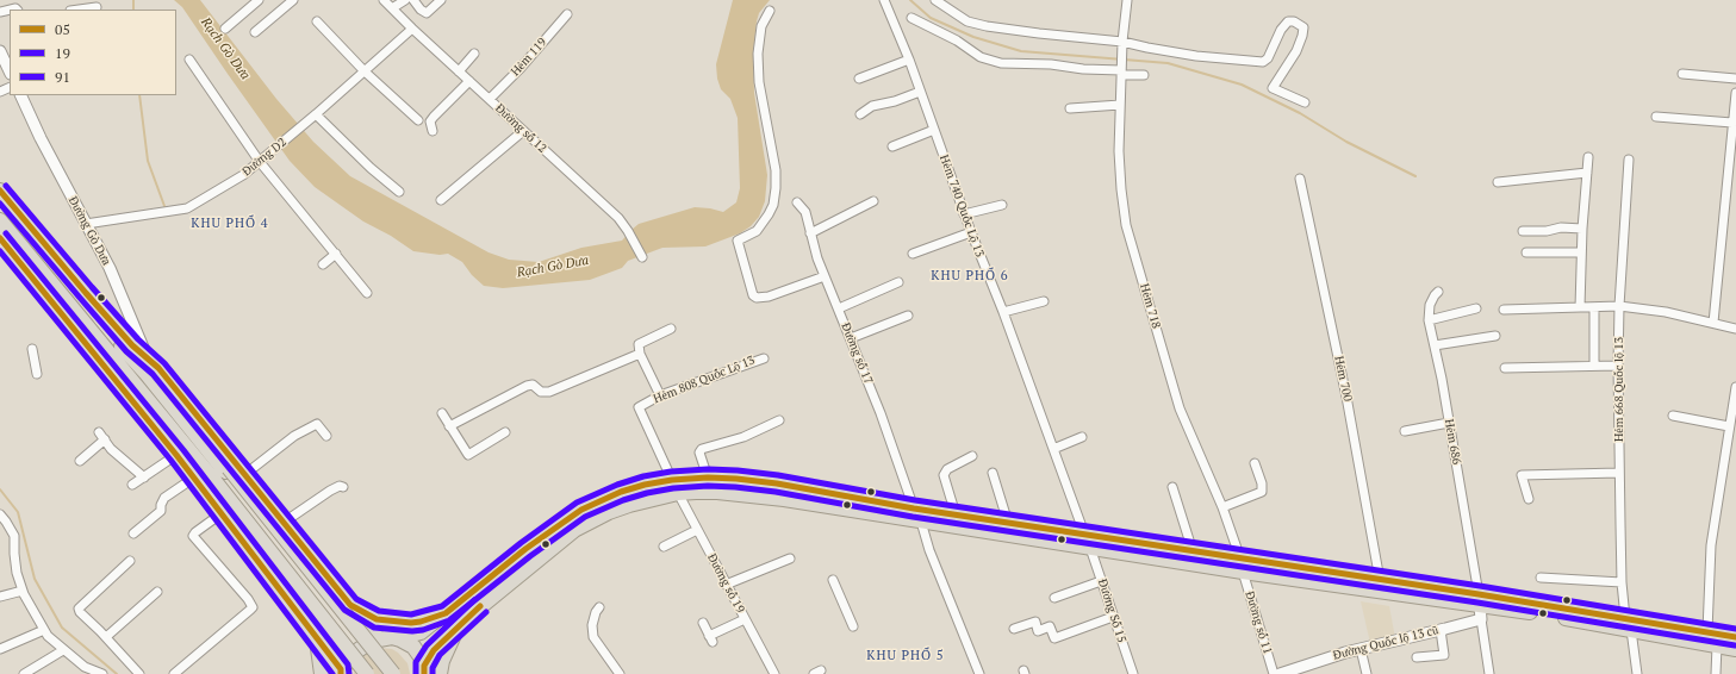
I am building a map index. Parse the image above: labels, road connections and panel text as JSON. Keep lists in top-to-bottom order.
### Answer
{
  "streets": {
    "street": [
      "Hẻm 119",
      "Đường số 12",
      "Đường D2",
      "Hẻm 740 Quốc Lộ 13",
      "Đường Gò Dưa",
      "Hẻm 718",
      "Đường số 17",
      "Hẻm 700",
      "Hẻm 808 Quốc Lộ 13",
      "Hẻm 668 Quốc lộ 13",
      "Hẻm 686",
      "Đường số 19",
      "Đường Số 15",
      "Đường số 11",
      "Đường Quốc lộ 13 cũ"
    ]
  },
  "crossings": [
    ["Hẻm 119", "Đường số 12"],
    ["Đường số 12", "Đường D2"],
    ["Đường D2", "Đường Gò Dưa"],
    ["Hẻm 718", "Đường số 11"],
    ["Hẻm 808 Quốc Lộ 13", "Đường số 19"],
    ["Hẻm 686", "Đường Quốc lộ 13 cũ"]
  ],
  "districts": ["KHU PHỐ 4", "KHU PHỐ 6", "KHU PHỐ 5"],
  "water": ["Rạch Gò Dưa"],
  "lines": ["transit line 91", "transit line 05", "transit line 19"],
  "legend": ["05", "19", "91"]
}
